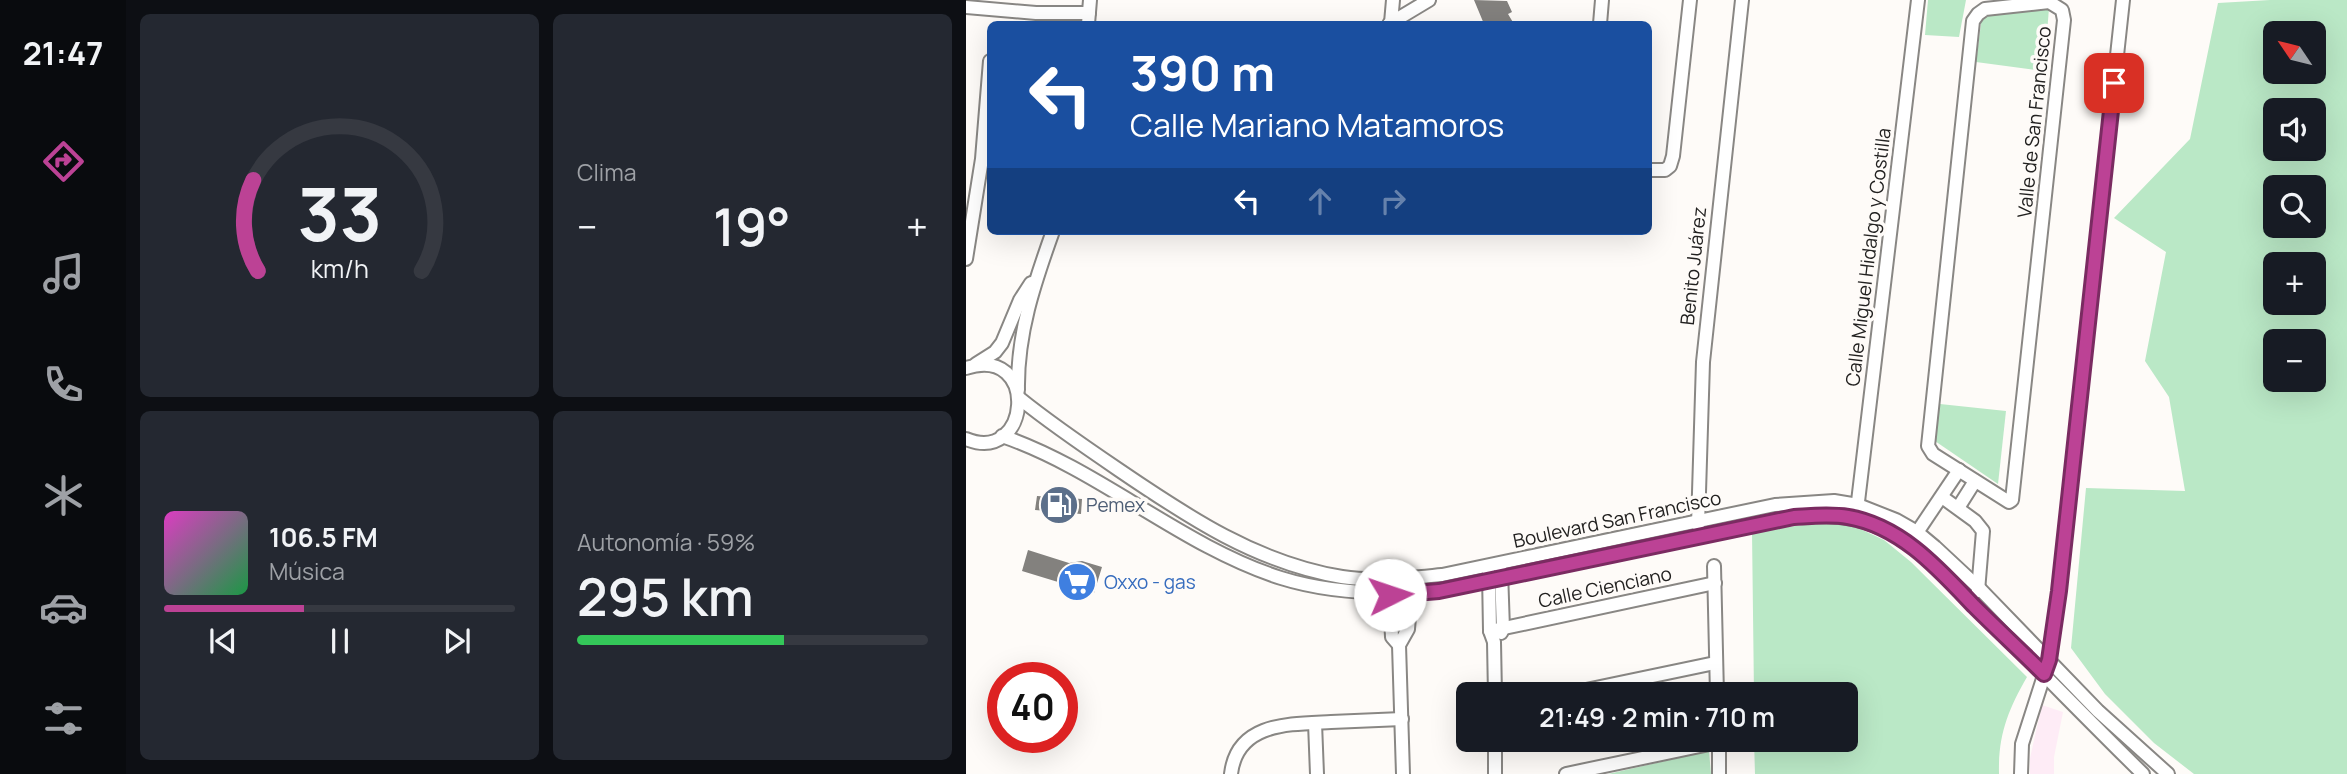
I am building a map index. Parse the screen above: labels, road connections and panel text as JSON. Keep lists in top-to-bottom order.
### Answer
{
  "streets": {
    "street": [
      "Valle de San Francisco",
      "Calle Miguel Hidalgo y Costilla",
      "Benito Juárez",
      "Boulevard San Francisco",
      "Calle Cienciano"
    ]
  },
  "crossings": [
    ["Calle Miguel Hidalgo y Costilla", "Boulevard San Francisco"],
    ["Benito Juárez", "Boulevard San Francisco"]
  ],
  "places": {
    "fuel station": ["Pemex"],
    "supermarket": ["Oxxo - gas"]
  },
  "north": "top left",
  "page": {
    "tabs": "21:47",
    "tile": [
      "Clima",
      ["Autonomía · 59%", "295 km"]
    ],
    "map_buttons": ["+", "−"],
    "turn": ["390 m", "Calle Mariano Matamoros"],
    "heat": ["−", "19°", "+"],
    "song": ["106.5 FM", "Música"],
    "limit": "40",
    "trip": "21:49 · 2 min · 710 m",
    "gauge": ["33", "km/h"]
  }
}
